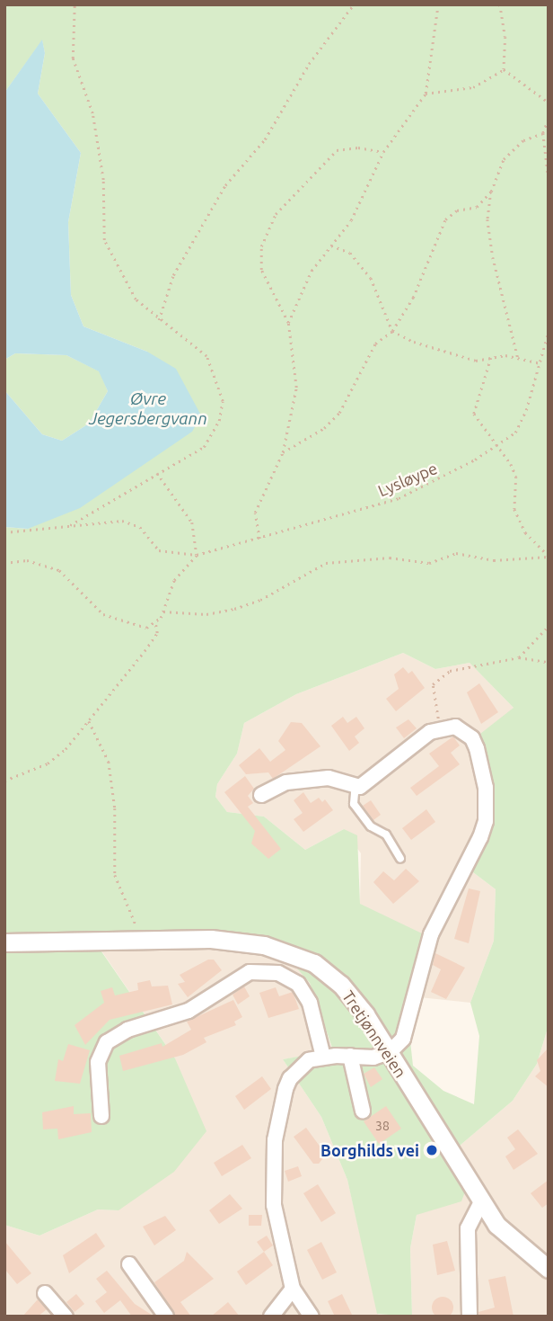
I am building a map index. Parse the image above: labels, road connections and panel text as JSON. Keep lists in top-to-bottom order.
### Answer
{
  "streets": {
    "street": ["Tretjønnveien"],
    "path": ["Lysløype"]
  },
  "water": ["Øvre Jegersbergvann"],
  "places": ["Borghilds vei"],
  "house_numbers": ["38"]
}
